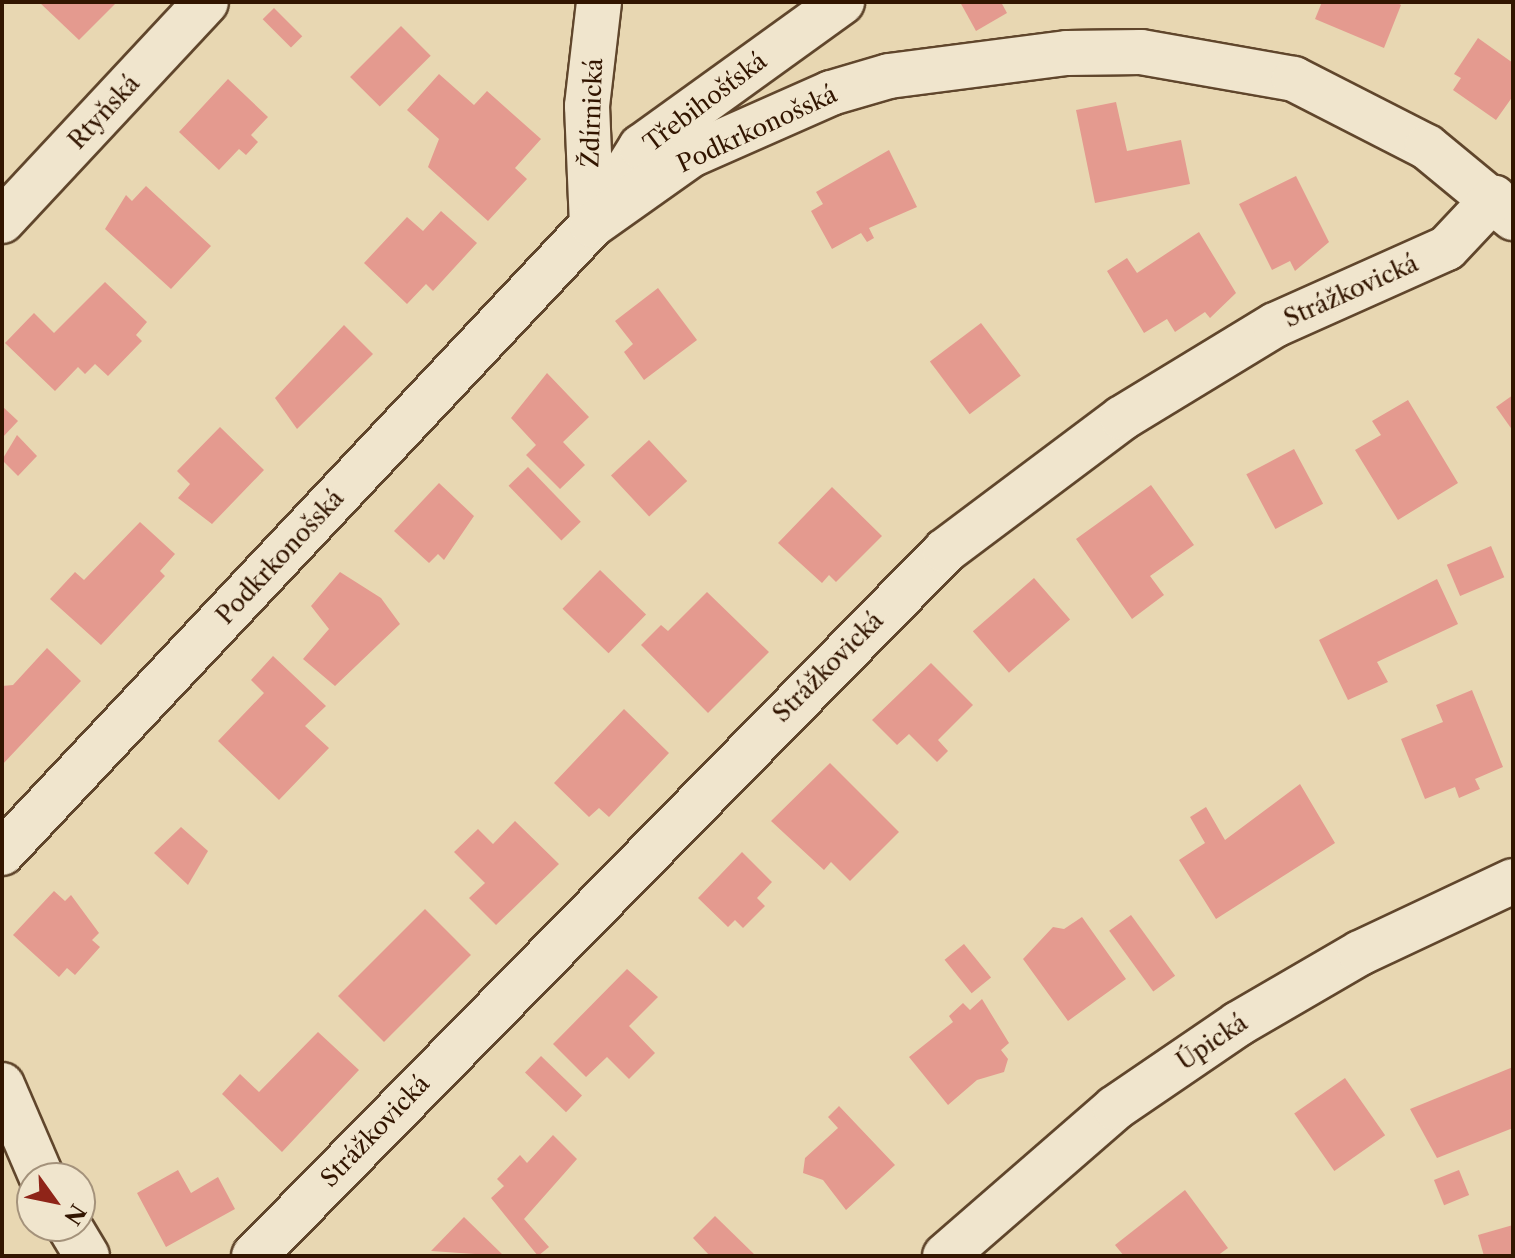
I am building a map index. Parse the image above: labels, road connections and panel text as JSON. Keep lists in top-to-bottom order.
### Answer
{
  "streets": {
    "street": [
      "Třebihošťská",
      "Rtyňská",
      "Ždírnická",
      "Podkrkonošská",
      "Strážkovická",
      "Úpická"
    ]
  },
  "crossings": [
    ["Třebihošťská", "Ždírnická"],
    ["Třebihošťská", "Podkrkonošská"],
    ["Ždírnická", "Podkrkonošská"],
    ["Podkrkonošská", "Strážkovická"]
  ],
  "north": "bottom right"
}
